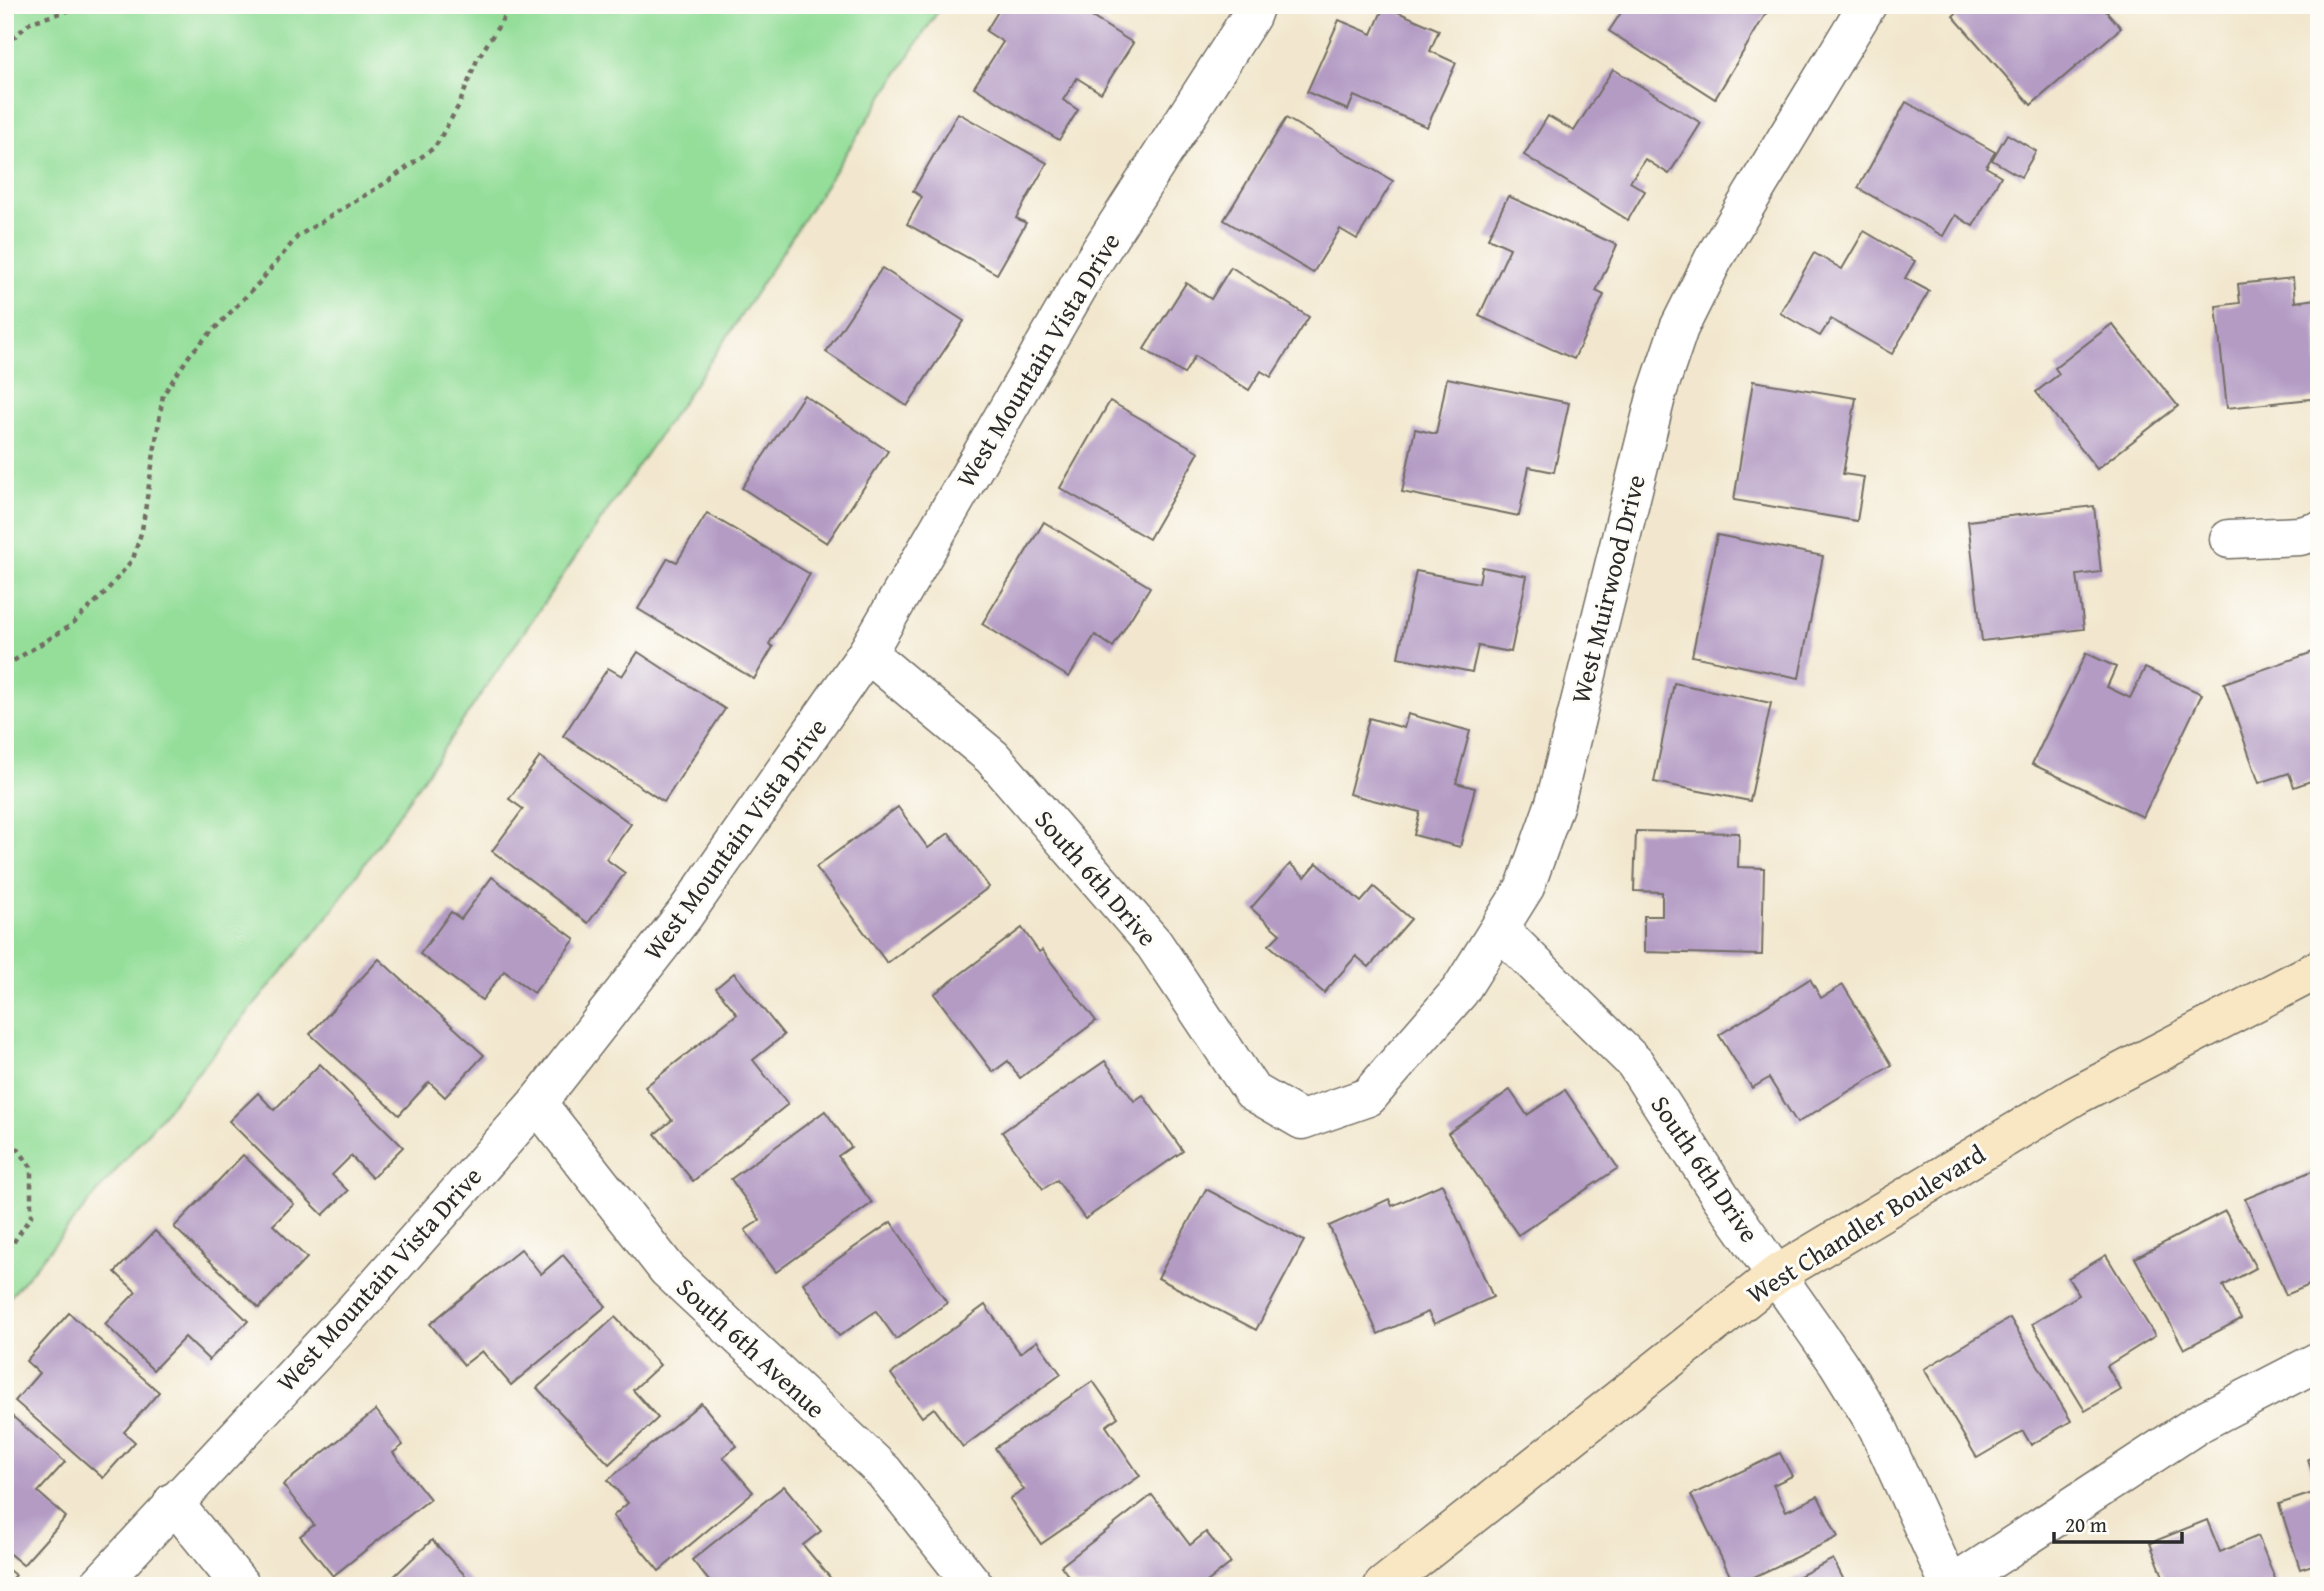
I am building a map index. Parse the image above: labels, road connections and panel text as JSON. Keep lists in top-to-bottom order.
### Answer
{
  "streets": {
    "main road": ["West Chandler Boulevard"],
    "street": [
      "West Mountain Vista Drive",
      "West Muirwood Drive",
      "South 6th Drive",
      "South 6th Avenue"
    ]
  },
  "crossings": [
    ["West Mountain Vista Drive", "South 6th Drive"],
    ["West Mountain Vista Drive", "South 6th Avenue"],
    ["West Muirwood Drive", "South 6th Drive"],
    ["South 6th Drive", "West Chandler Boulevard"]
  ],
  "scale_bar": "20 m"
}
